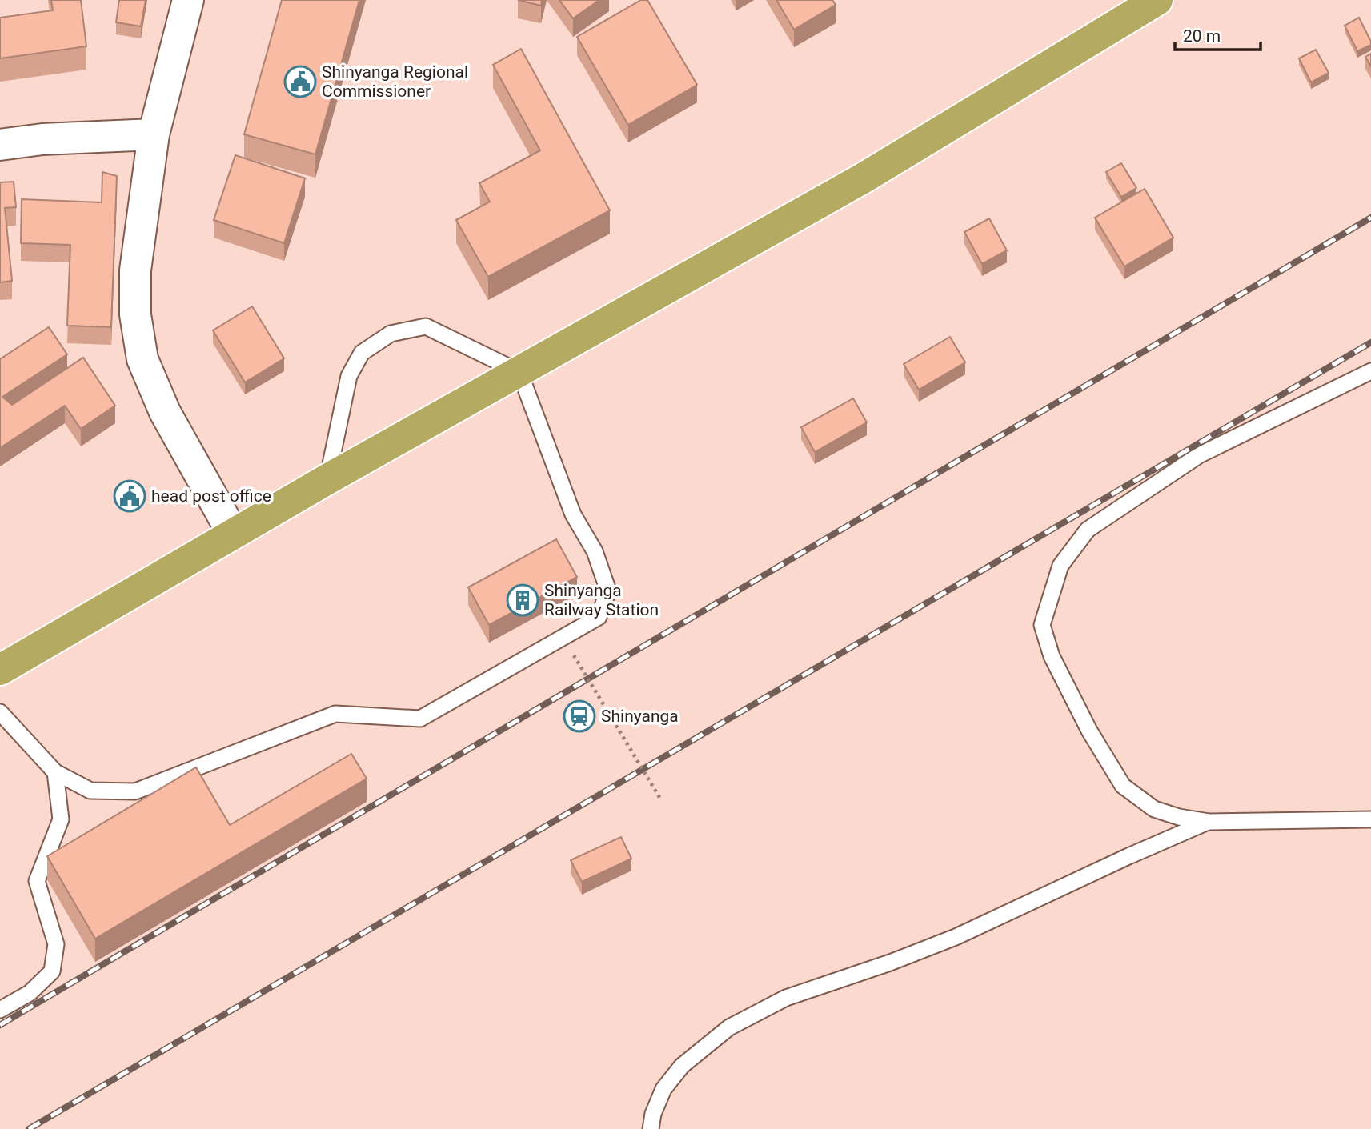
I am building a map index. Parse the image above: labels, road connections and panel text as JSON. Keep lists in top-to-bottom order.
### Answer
{
  "places": {
    "public building": ["Shinyanga Regional Commissioner", "head post office"],
    "building": ["Shinyanga Railway Station"],
    "station": ["Shinyanga"]
  },
  "scale_bar": "20 m"
}
